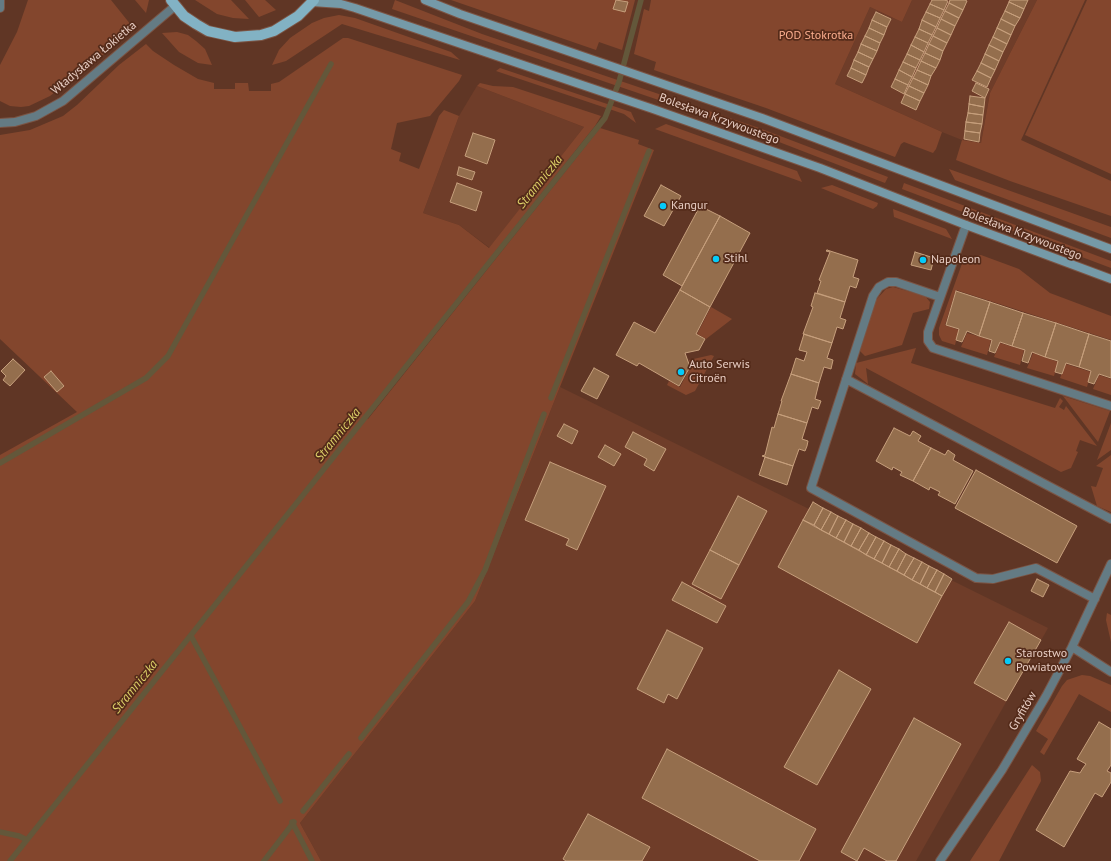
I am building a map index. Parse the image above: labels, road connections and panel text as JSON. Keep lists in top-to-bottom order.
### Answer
{
  "streets": {
    "main road": ["Bolesława Krzywoustego"],
    "street": ["Władysława Łokietka", "Gryfitów"]
  },
  "water": ["Stramniczka"],
  "parks": ["POD Stokrotka"],
  "places": [
    "Kangur",
    "Stihl",
    "Napoleon",
    "Auto Serwis Citroën",
    "Starostwo Powiatowe"
  ]
}
